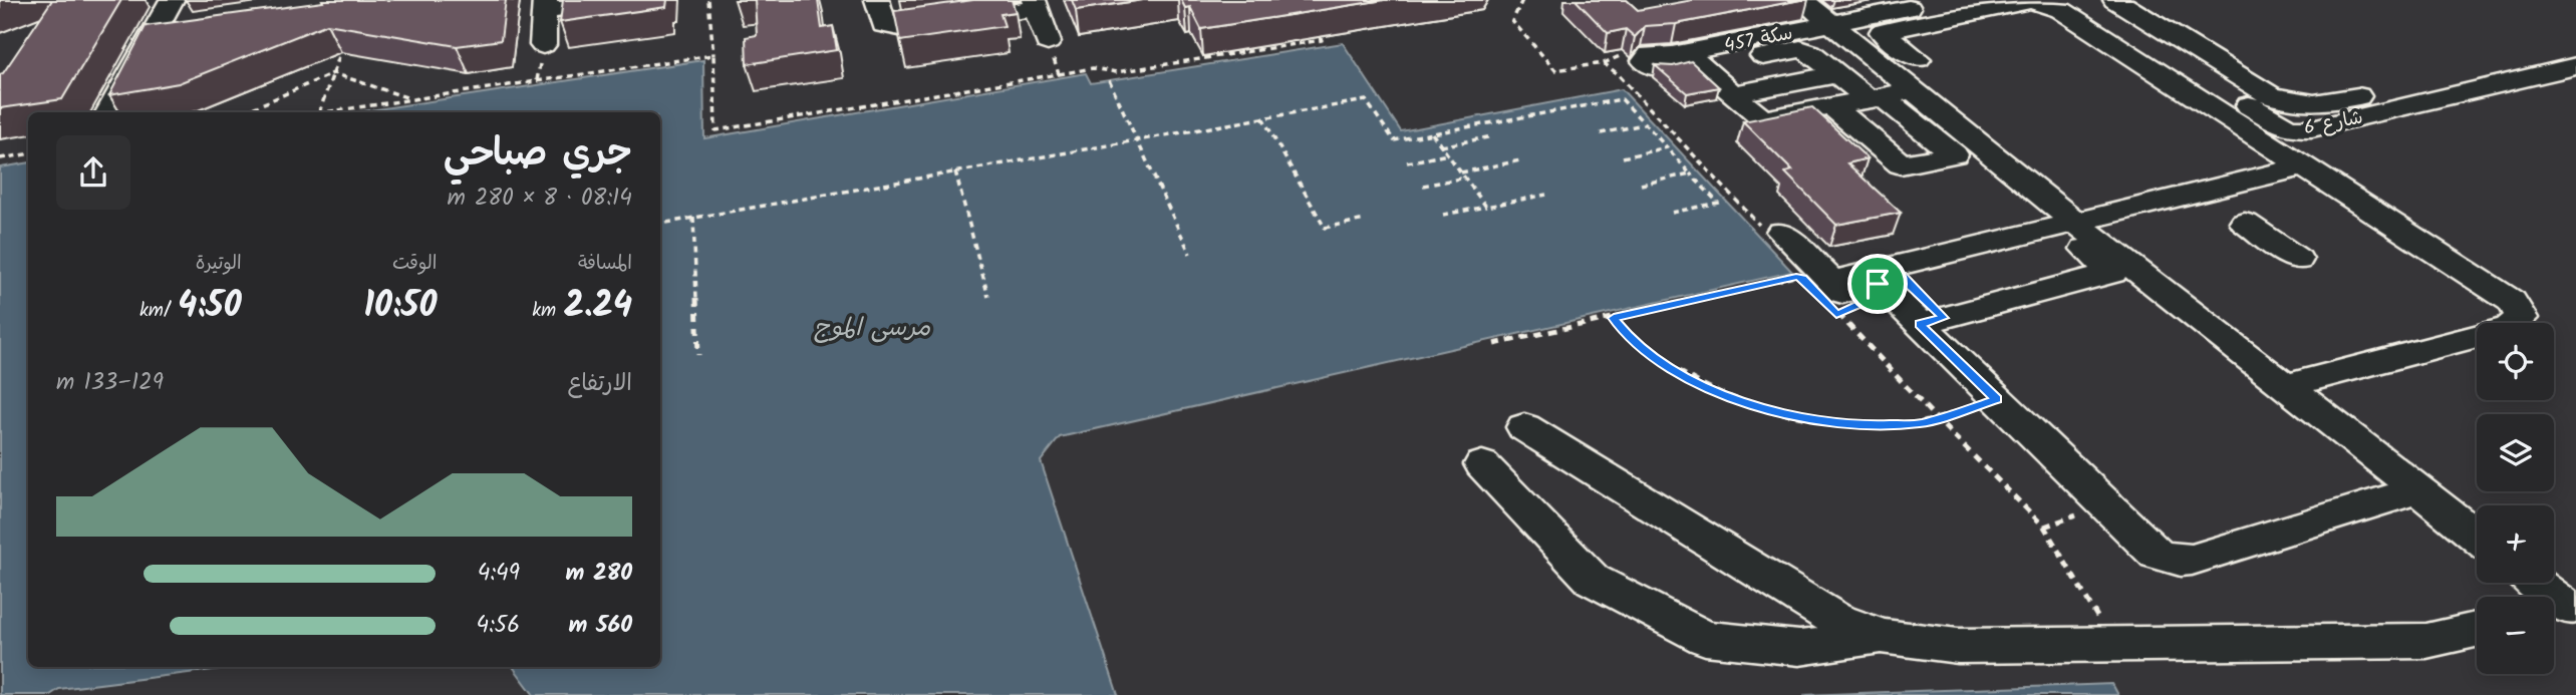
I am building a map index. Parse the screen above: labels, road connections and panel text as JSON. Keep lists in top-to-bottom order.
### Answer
{
  "streets": {
    "street": ["سكة 457", "شارع 6"]
  },
  "water": ["مرسى الموج"],
  "page": {
    "heading": ["جري صباحي", "08:14 · 8 × 280 m"],
    "stats": [
      ["المسافة", "2.24 km"],
      ["الوقت", "10:50"],
      ["الوتيرة", "4:50 /km"]
    ],
    "map_buttons": ["+", "−"],
    "chart": ["الارتفاع", "129–133 m"],
    "list": [
      {
        "name": "280 m",
        "note": "4:49"
      },
      {
        "name": "560 m",
        "note": "4:56"
      }
    ]
  }
}
